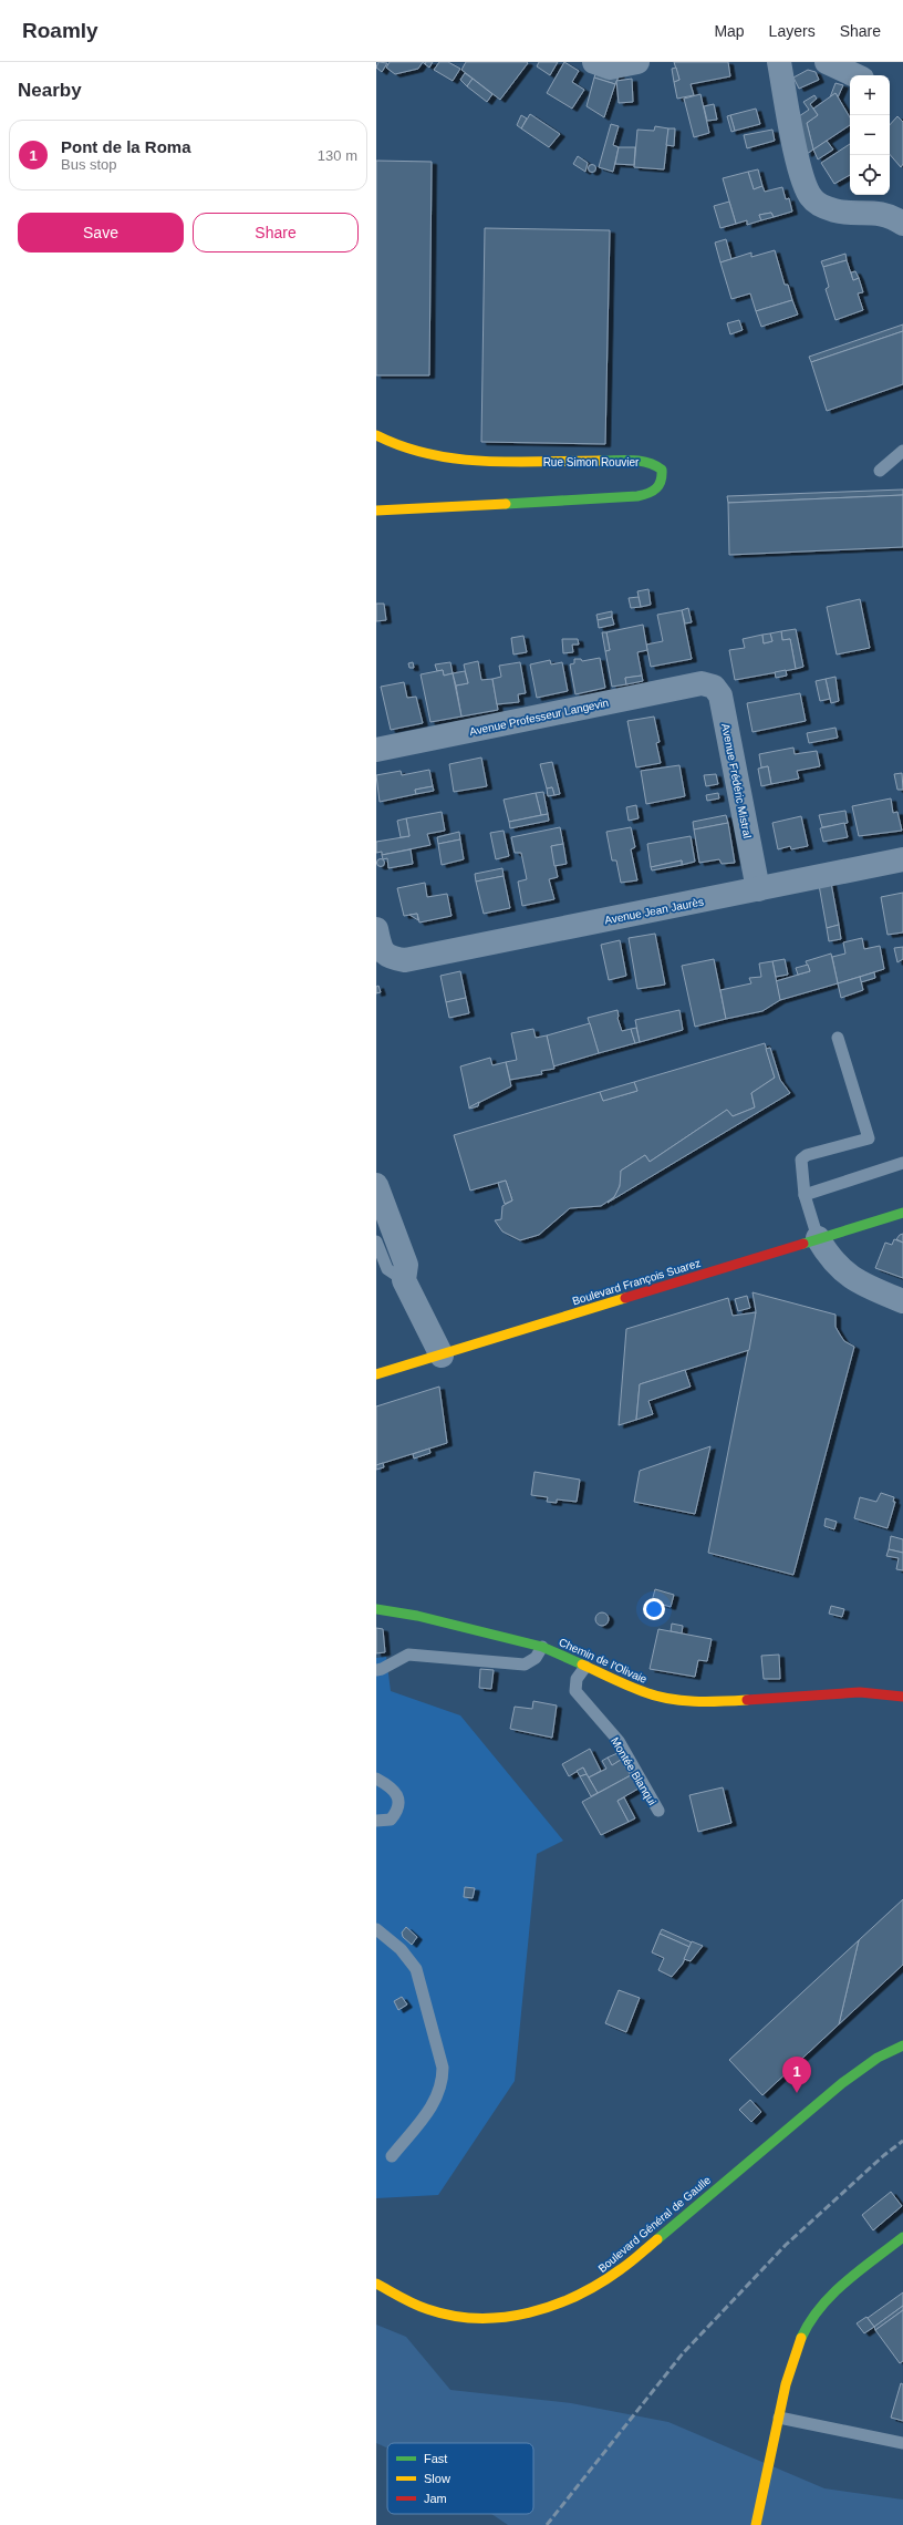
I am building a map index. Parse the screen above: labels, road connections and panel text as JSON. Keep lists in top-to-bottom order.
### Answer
{
  "streets": {
    "street": [
      "Rue Simon Rouvier",
      "Avenue Professeur Langevin",
      "Avenue Frédéric Mistral",
      "Avenue Jean Jaurès",
      "Boulevard François Suarez",
      "Chemin de l'Olivaie",
      "Boulevard Général de Gaulle"
    ],
    "lane": ["Montée Blanqui"]
  },
  "crossings": [
    ["Avenue Professeur Langevin", "Avenue Frédéric Mistral"],
    ["Avenue Frédéric Mistral", "Avenue Jean Jaurès"],
    ["Chemin de l'Olivaie", "Montée Blanqui"]
  ],
  "legend": ["Fast", "Slow", "Jam"],
  "page": {
    "header": "Roamly",
    "nav": ["Map", "Layers", "Share"],
    "heading": "Nearby",
    "map_buttons": ["+", "−"],
    "list": [
      {
        "mark": "1",
        "name": "Pont de la Roma",
        "note": "Bus stop",
        "value": "130 m"
      }
    ],
    "buttons": ["Save", "Share"],
    "pins": "1"
  }
}
